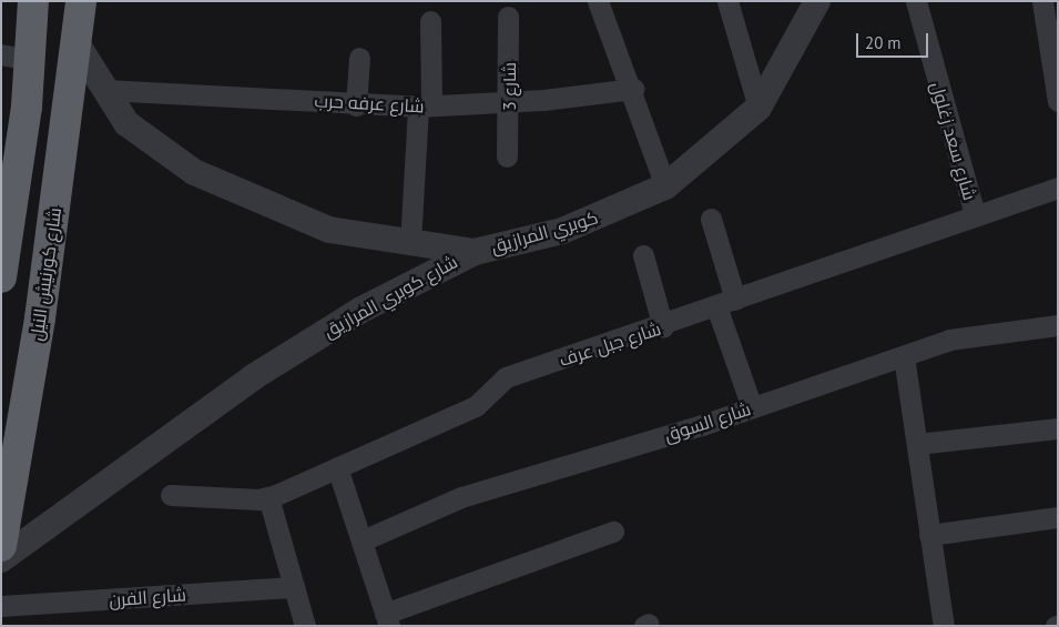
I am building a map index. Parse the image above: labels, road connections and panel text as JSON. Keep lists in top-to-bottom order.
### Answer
{
  "streets": {
    "highway": ["شارع كورنيش النيل"],
    "street": [
      "شارع 3",
      "شارع عرفه حرب",
      "شارع سعد زغلول",
      "كوبري المرازيق",
      "شارع كوبري المرازيق",
      "شارع جبل عرف",
      "شارع السوق",
      "شارع الفرن"
    ]
  },
  "crossings": [
    ["شارع 3", "شارع عرفه حرب"],
    ["شارع عرفه حرب", "شارع كوبري المرازيق"],
    ["شارع سعد زغلول", "شارع جبل عرف"],
    ["كوبري المرازيق", "شارع كوبري المرازيق"],
    ["شارع كورنيش النيل", "شارع كوبري المرازيق"]
  ],
  "scale_bar": "20 m"
}
